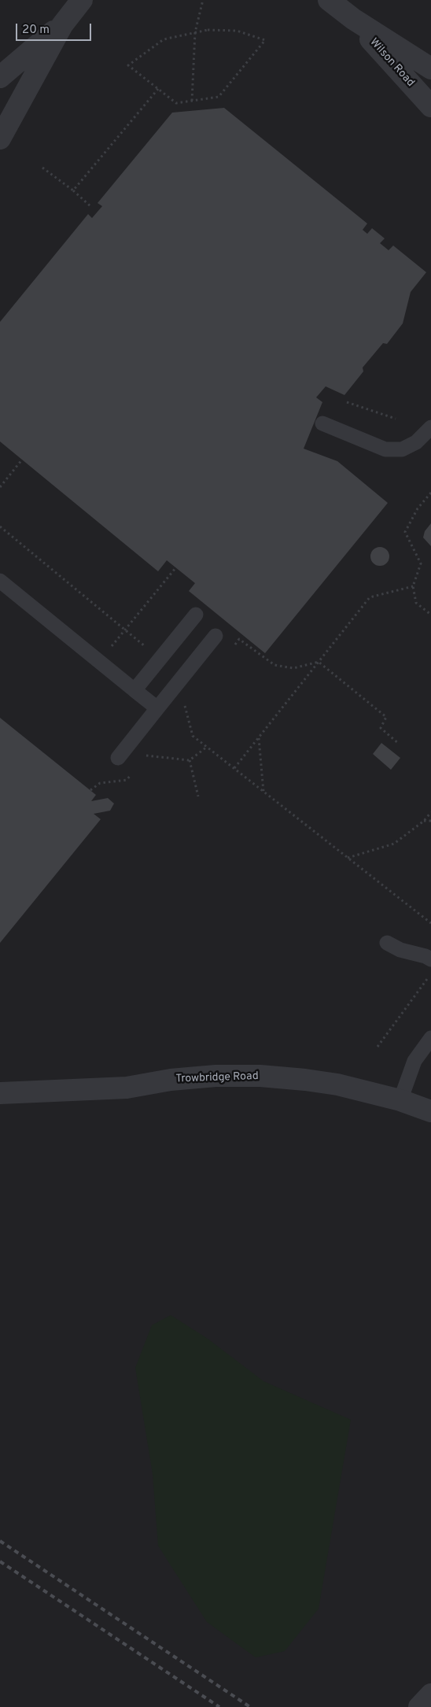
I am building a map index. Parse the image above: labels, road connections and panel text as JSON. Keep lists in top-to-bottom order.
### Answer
{
  "streets": {
    "street": ["Wilson Road", "Trowbridge Road"]
  },
  "scale_bar": "20 m"
}
